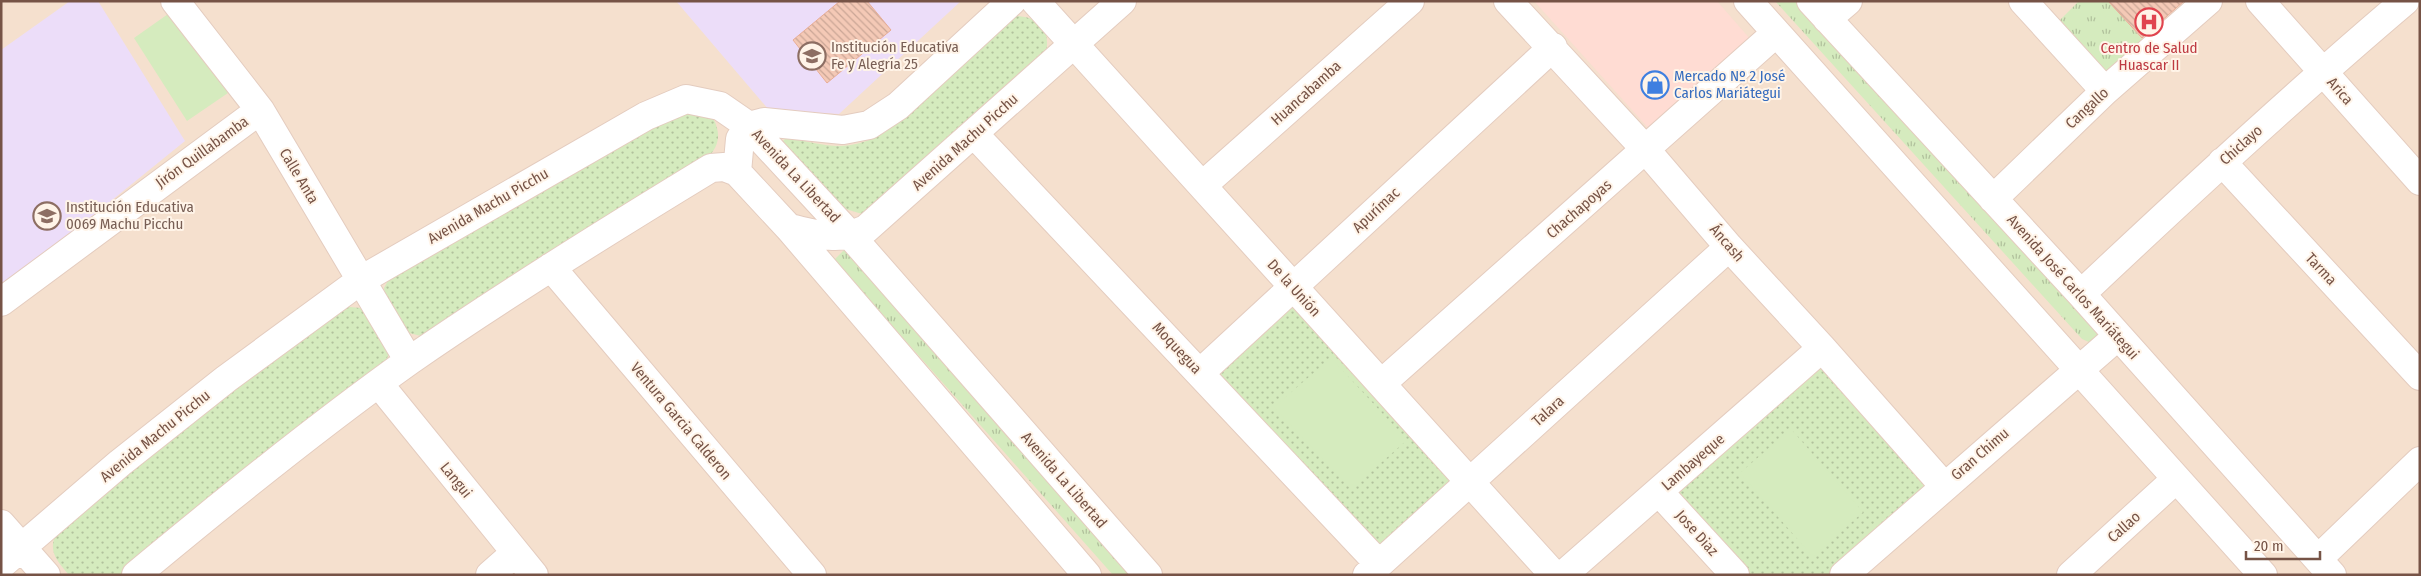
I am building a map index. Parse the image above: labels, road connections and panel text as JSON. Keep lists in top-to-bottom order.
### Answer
{
  "streets": {
    "street": [
      "Arica",
      "Huancabamba",
      "Cangallo",
      "Avenida Machu Picchu",
      "Chiclayo",
      "Jirón Quillabamba",
      "Calle Anta",
      "Avenida La Libertad",
      "Chachapoyas",
      "Apurímac",
      "Áncash",
      "Tarma",
      "Avenida José Carlos Mariátegui",
      "De la Unión",
      "Moquegua",
      "Talara",
      "Ventura Garcia Calderon",
      "Gran Chimu",
      "Lambayeque",
      "Langui",
      "Callao",
      "Jose Diaz"
    ]
  },
  "crossings": [
    ["Arica", "Chiclayo"],
    ["Huancabamba", "De la Unión"],
    ["Cangallo", "Avenida José Carlos Mariátegui"],
    ["Avenida Machu Picchu", "Calle Anta"],
    ["Avenida Machu Picchu", "Avenida La Libertad"],
    ["Avenida Machu Picchu", "De la Unión"],
    ["Avenida Machu Picchu", "Moquegua"],
    ["Chiclayo", "Tarma"],
    ["Chiclayo", "Avenida José Carlos Mariátegui"],
    ["Jirón Quillabamba", "Calle Anta"],
    ["Chachapoyas", "Áncash"],
    ["Chachapoyas", "De la Unión"],
    ["Apurímac", "Áncash"],
    ["Apurímac", "De la Unión"],
    ["Apurímac", "Moquegua"],
    ["Áncash", "Talara"],
    ["Áncash", "Gran Chimu"],
    ["Áncash", "Lambayeque"],
    ["Avenida José Carlos Mariátegui", "Gran Chimu"],
    ["De la Unión", "Talara"],
    ["Moquegua", "Talara"],
    ["Lambayeque", "Jose Diaz"]
  ],
  "places": {
    "hospital": ["Centro de Salud Huascar II"],
    "school or university": ["Institución Educativa Fe y Alegría 25", "Institución Educativa 0069 Machu Picchu"],
    "shop": ["Mercado Nº 2 José Carlos Mariátegui"]
  },
  "scale_bar": "20 m"
}
